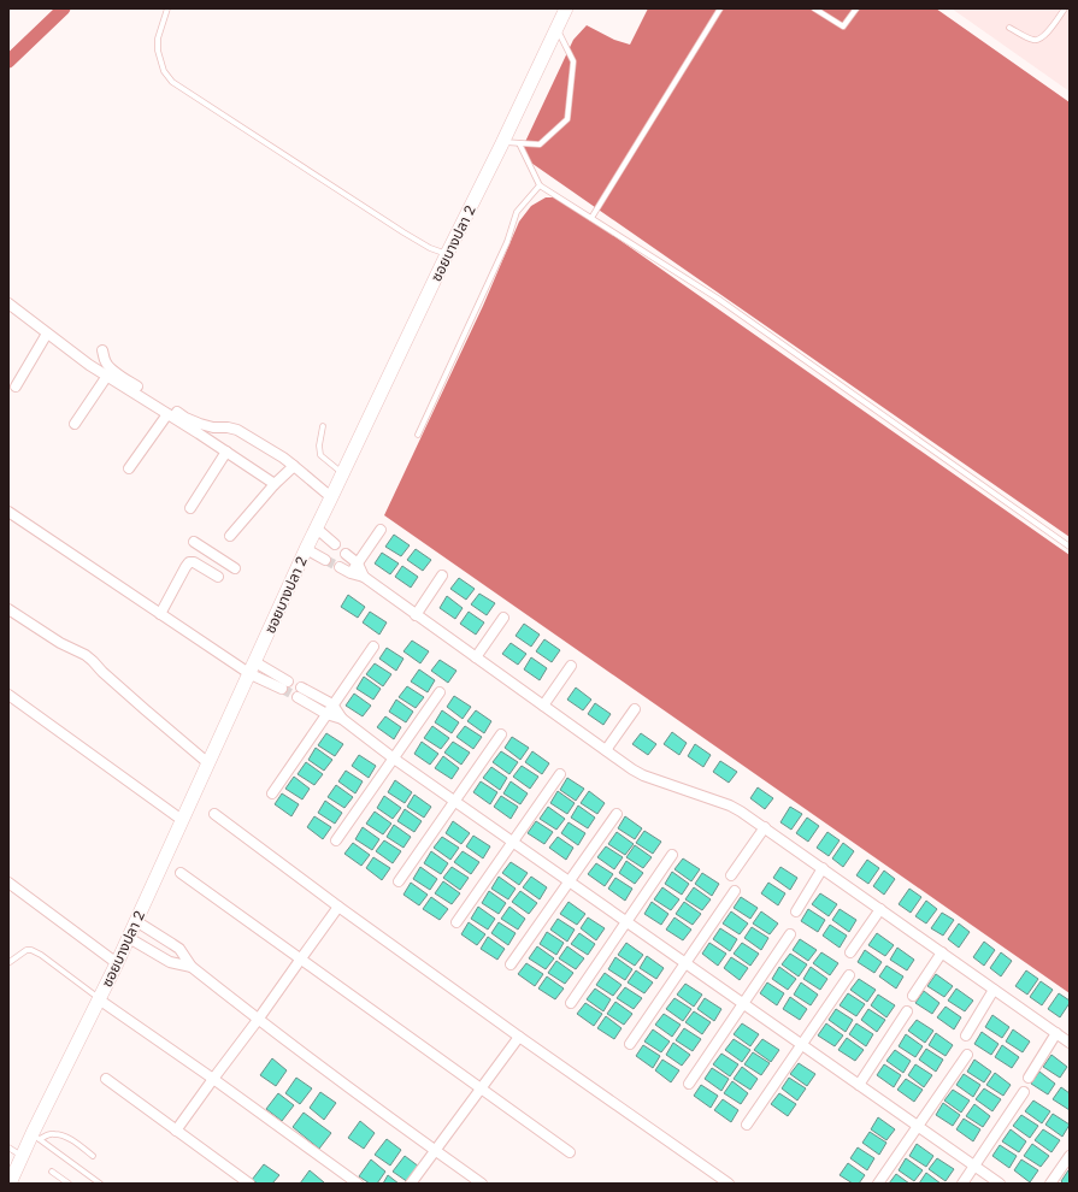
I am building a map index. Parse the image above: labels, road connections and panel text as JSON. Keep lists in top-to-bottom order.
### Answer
{
  "streets": {
    "street": ["ซอยบางปลา 2"]
  }
}
